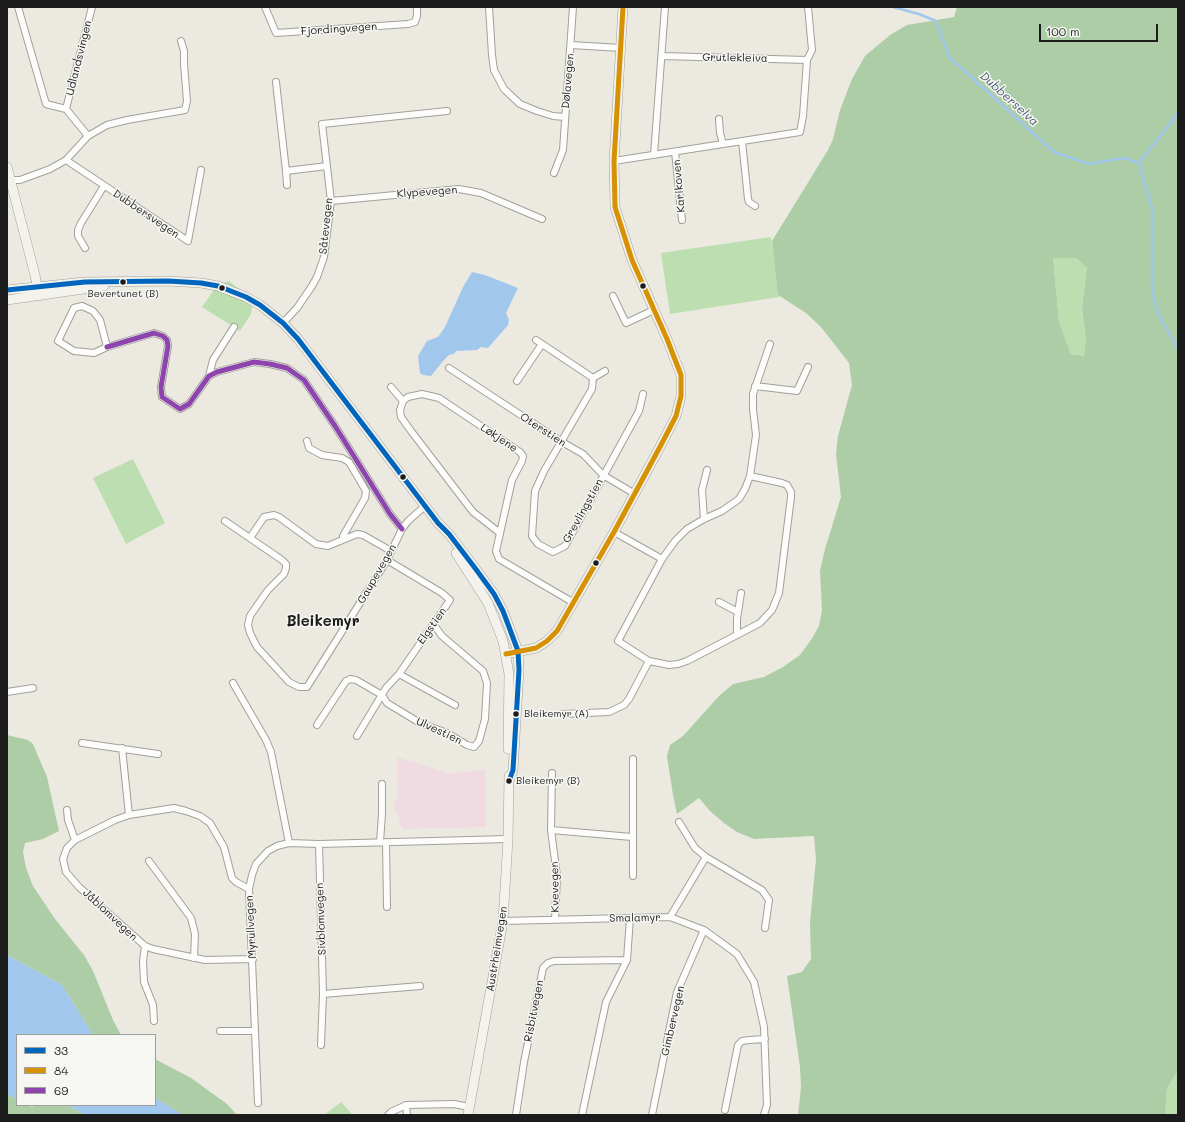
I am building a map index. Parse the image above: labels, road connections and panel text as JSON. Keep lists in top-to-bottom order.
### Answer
{
  "streets": {
    "main road": ["Austrheimvegen"],
    "street": [
      "Fjordingvegen",
      "Udlandsvingen",
      "Grutlekleiva",
      "Dølavegen",
      "Karikoven",
      "Klypevegen",
      "Dubbersvegen",
      "Såtevegen",
      "Oterstien",
      "Løkjene",
      "Grevlingstien",
      "Gaupevegen",
      "Elgstien",
      "Ulvestien",
      "Kvevegen",
      "Jåblomvegen",
      "Smalamyr",
      "Sivblomvegen",
      "Myrullvegen",
      "Risbitvegen",
      "Gimbervegen"
    ]
  },
  "crossings": [
    ["Grutlekleiva", "Karikoven"],
    ["Klypevegen", "Såtevegen"],
    ["Såtevegen", "Austrheimvegen"],
    ["Oterstien", "Grevlingstien"],
    ["Gaupevegen", "Elgstien"],
    ["Gaupevegen", "Austrheimvegen"],
    ["Elgstien", "Ulvestien"],
    ["Kvevegen", "Smalamyr"],
    ["Jåblomvegen", "Myrullvegen"],
    ["Smalamyr", "Austrheimvegen"],
    ["Smalamyr", "Gimbervegen"],
    ["Sivblomvegen", "Myrullvegen"],
    ["Myrullvegen", "Austrheimvegen"]
  ],
  "districts": ["Bleikemyr"],
  "water": ["Dubberselva"],
  "places": ["Bevertunet (B)", "Bleikemyr (A)", "Bleikemyr (B)"],
  "lines": ["transit line 84", "transit line 33", "transit line 69"],
  "legend": ["33", "84", "69"],
  "scale_bar": "100 m"
}
